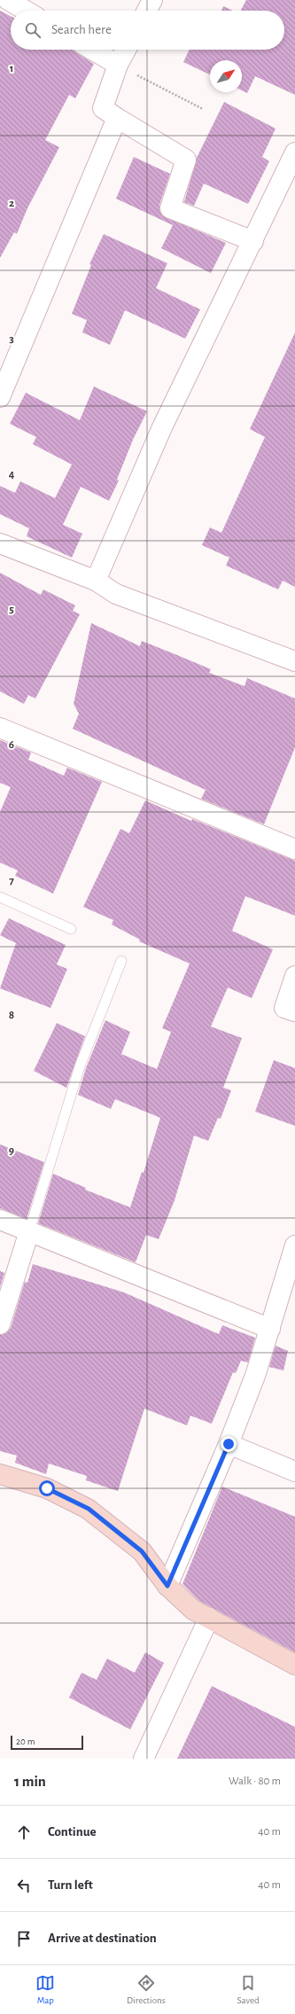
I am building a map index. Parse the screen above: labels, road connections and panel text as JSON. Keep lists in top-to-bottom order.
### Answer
{
  "scale_bar": "20 m",
  "north": "top right",
  "page": {
    "search": "Search here",
    "scale": "20 m",
    "heading": ["1 min", "Walk · 80 m"],
    "list": [
      ["Continue", "40 m"],
      ["Turn left", "40 m"],
      "Arrive at destination"
    ],
    "nav": ["Map", "Directions", "Saved"]
  },
  "grid": {
    "rows": [
      "1",
      "2",
      "3",
      "4",
      "5",
      "6",
      "7",
      "8",
      "9"
    ]
  }
}
